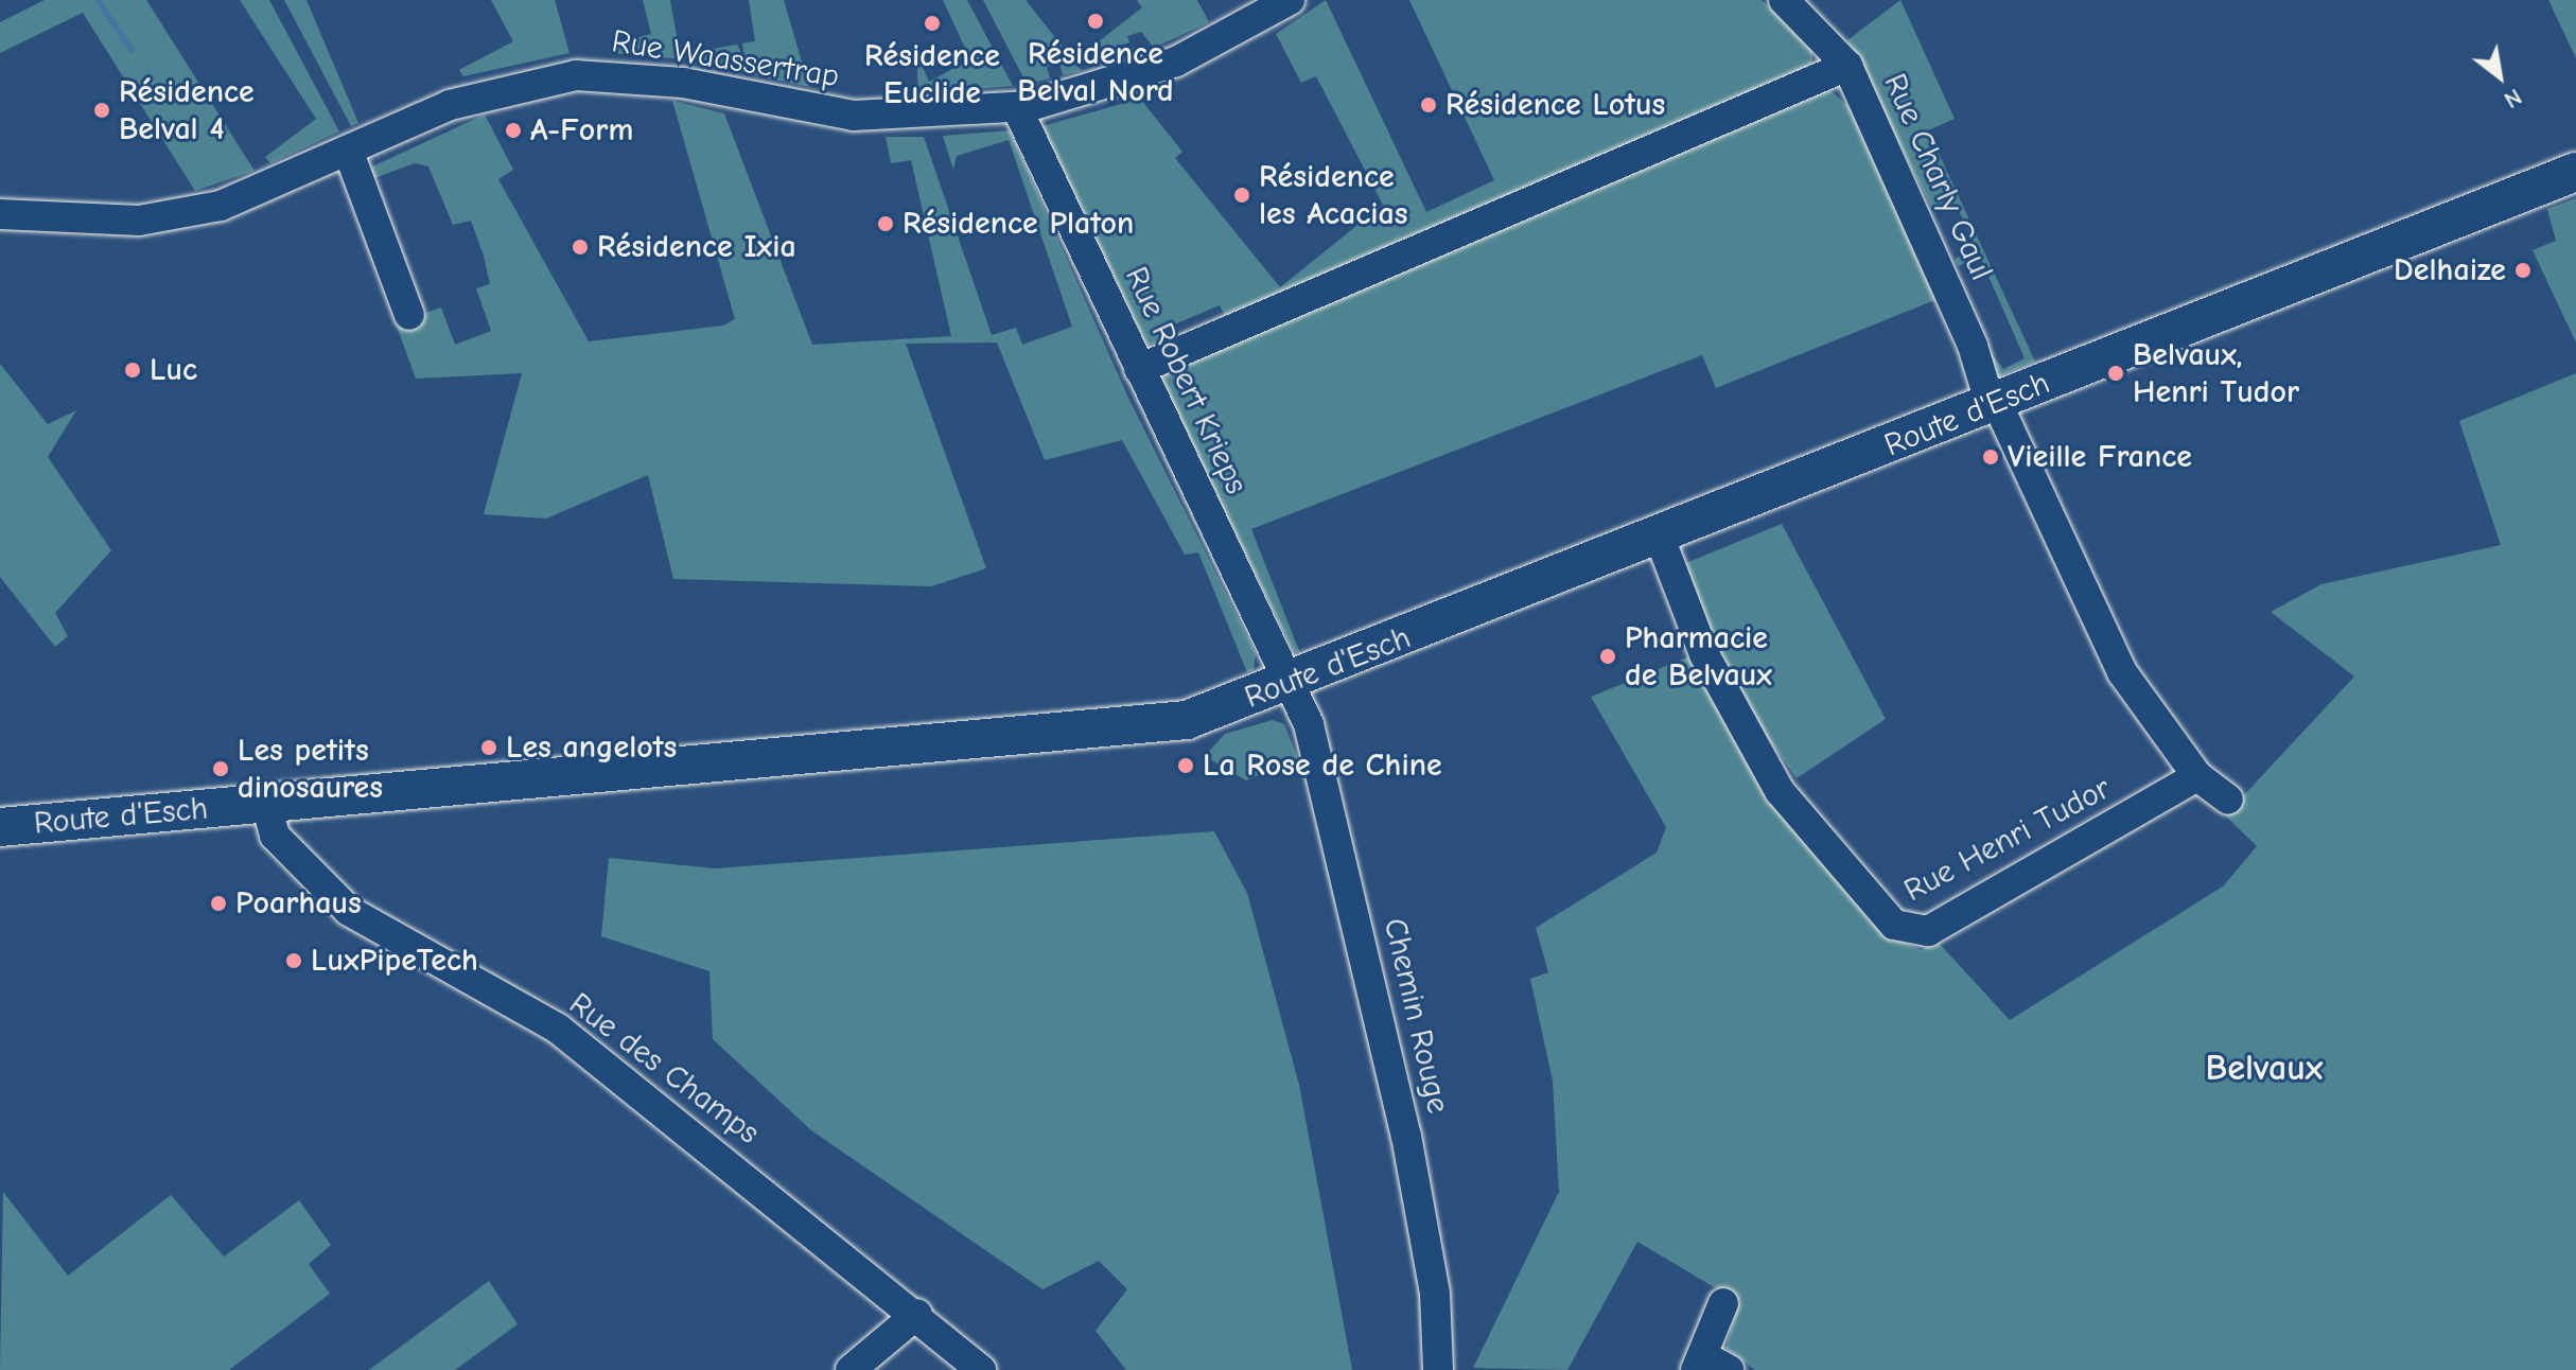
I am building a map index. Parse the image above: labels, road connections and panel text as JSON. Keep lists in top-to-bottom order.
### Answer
{
  "streets": {
    "main road": ["Route d'Esch"],
    "street": [
      "Rue Waassertrap",
      "Rue Charly Gaul",
      "Rue Robert Krieps",
      "Rue Henri Tudor",
      "Chemin Rouge",
      "Rue des Champs"
    ]
  },
  "crossings": [
    ["Rue Waassertrap", "Rue Robert Krieps"],
    ["Rue Charly Gaul", "Route d'Esch"],
    ["Rue Robert Krieps", "Route d'Esch"],
    ["Rue Robert Krieps", "Chemin Rouge"],
    ["Route d'Esch", "Rue Henri Tudor"],
    ["Route d'Esch", "Chemin Rouge"],
    ["Route d'Esch", "Rue des Champs"]
  ],
  "districts": ["Belvaux"],
  "places": [
    "Résidence Belval Nord",
    "Résidence Euclide",
    "Résidence Lotus",
    "Résidence Belval 4",
    "A-Form",
    "Résidence les Acacias",
    "Résidence Platon",
    "Résidence Ixia",
    "Delhaize",
    "Luc",
    "Belvaux, Henri Tudor",
    "Vieille France",
    "Pharmacie de Belvaux",
    "Les angelots",
    "La Rose de Chine",
    "Les petits dinosaures",
    "Poarhaus",
    "LuxPipeTech"
  ],
  "north": "bottom right"
}
